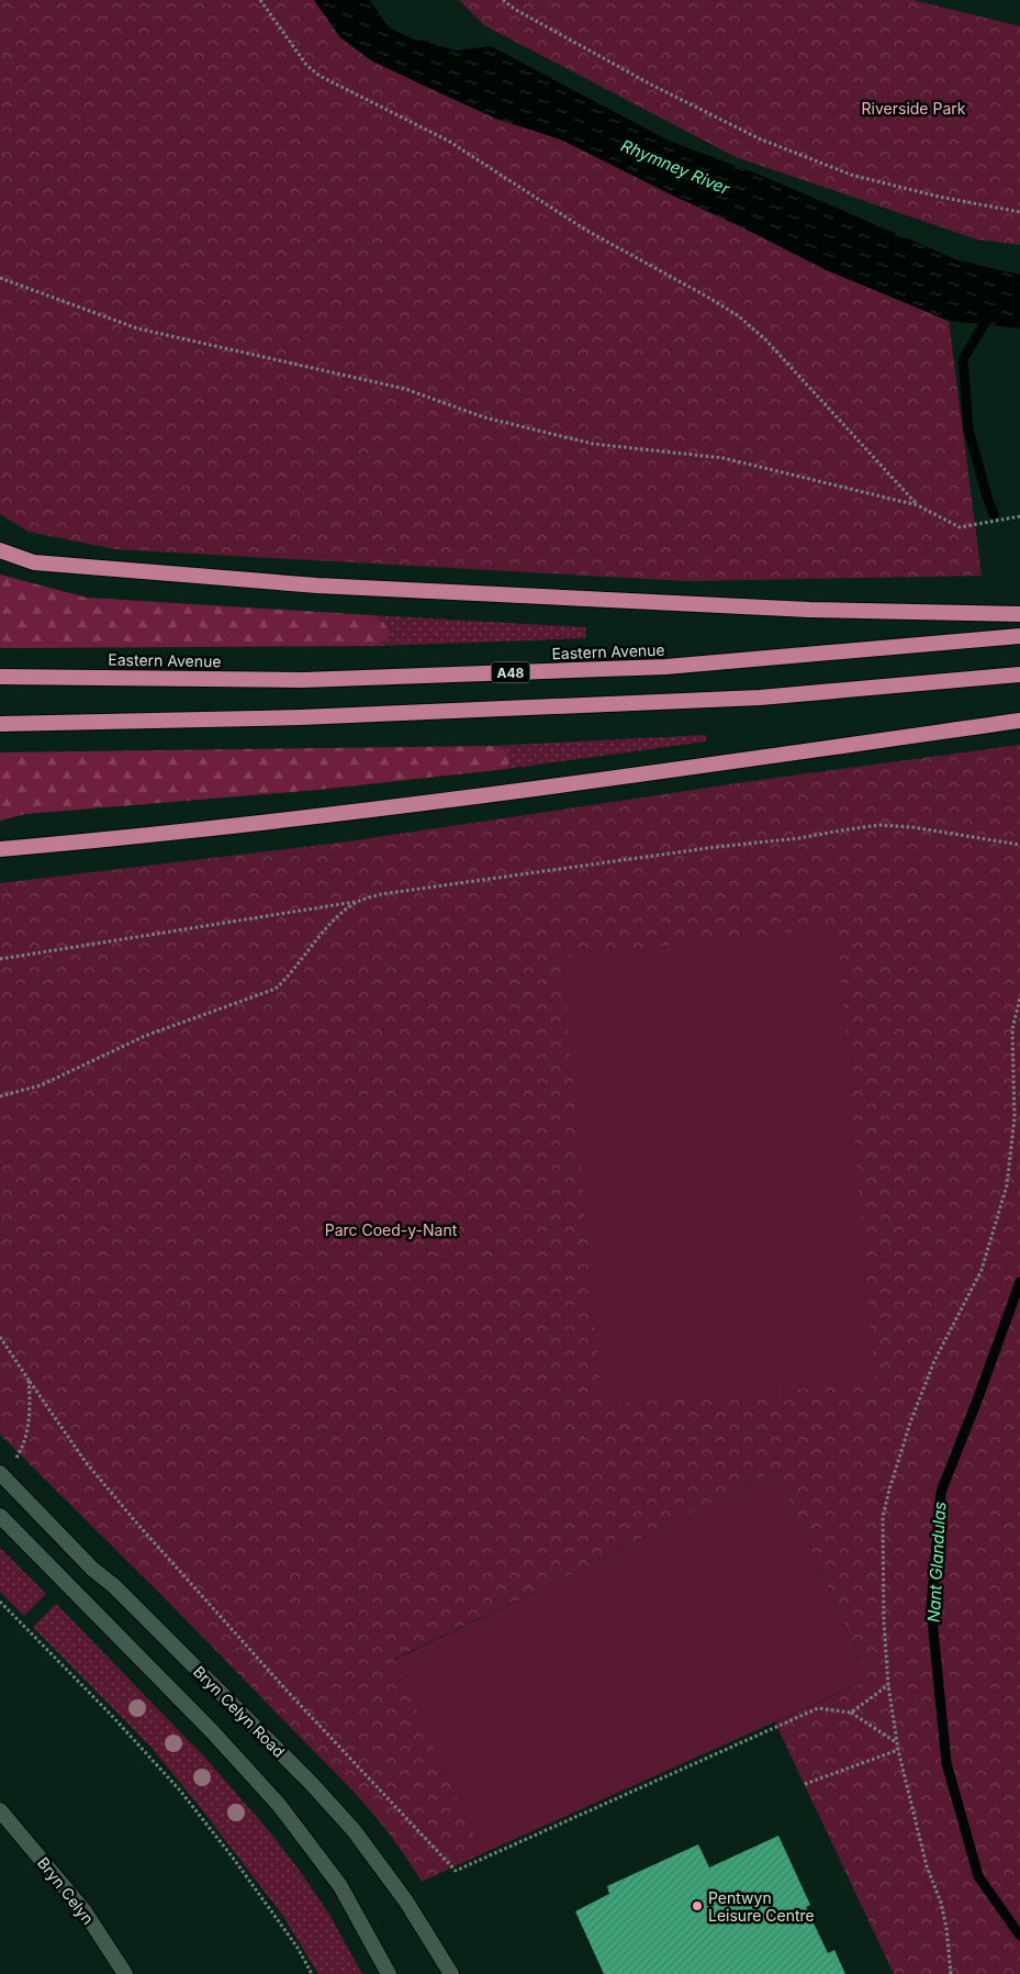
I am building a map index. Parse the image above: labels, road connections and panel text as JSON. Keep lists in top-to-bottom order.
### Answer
{
  "streets": {
    "highway": ["Eastern Avenue", "A48"],
    "street": ["Bryn Celyn Road", "Bryn Celyn"]
  },
  "water": ["Rhymney River", "Nant Glandulas"],
  "parks": ["Riverside Park", "Parc Coed-y-Nant"],
  "places": ["Pentwyn Leisure Centre"]
}
